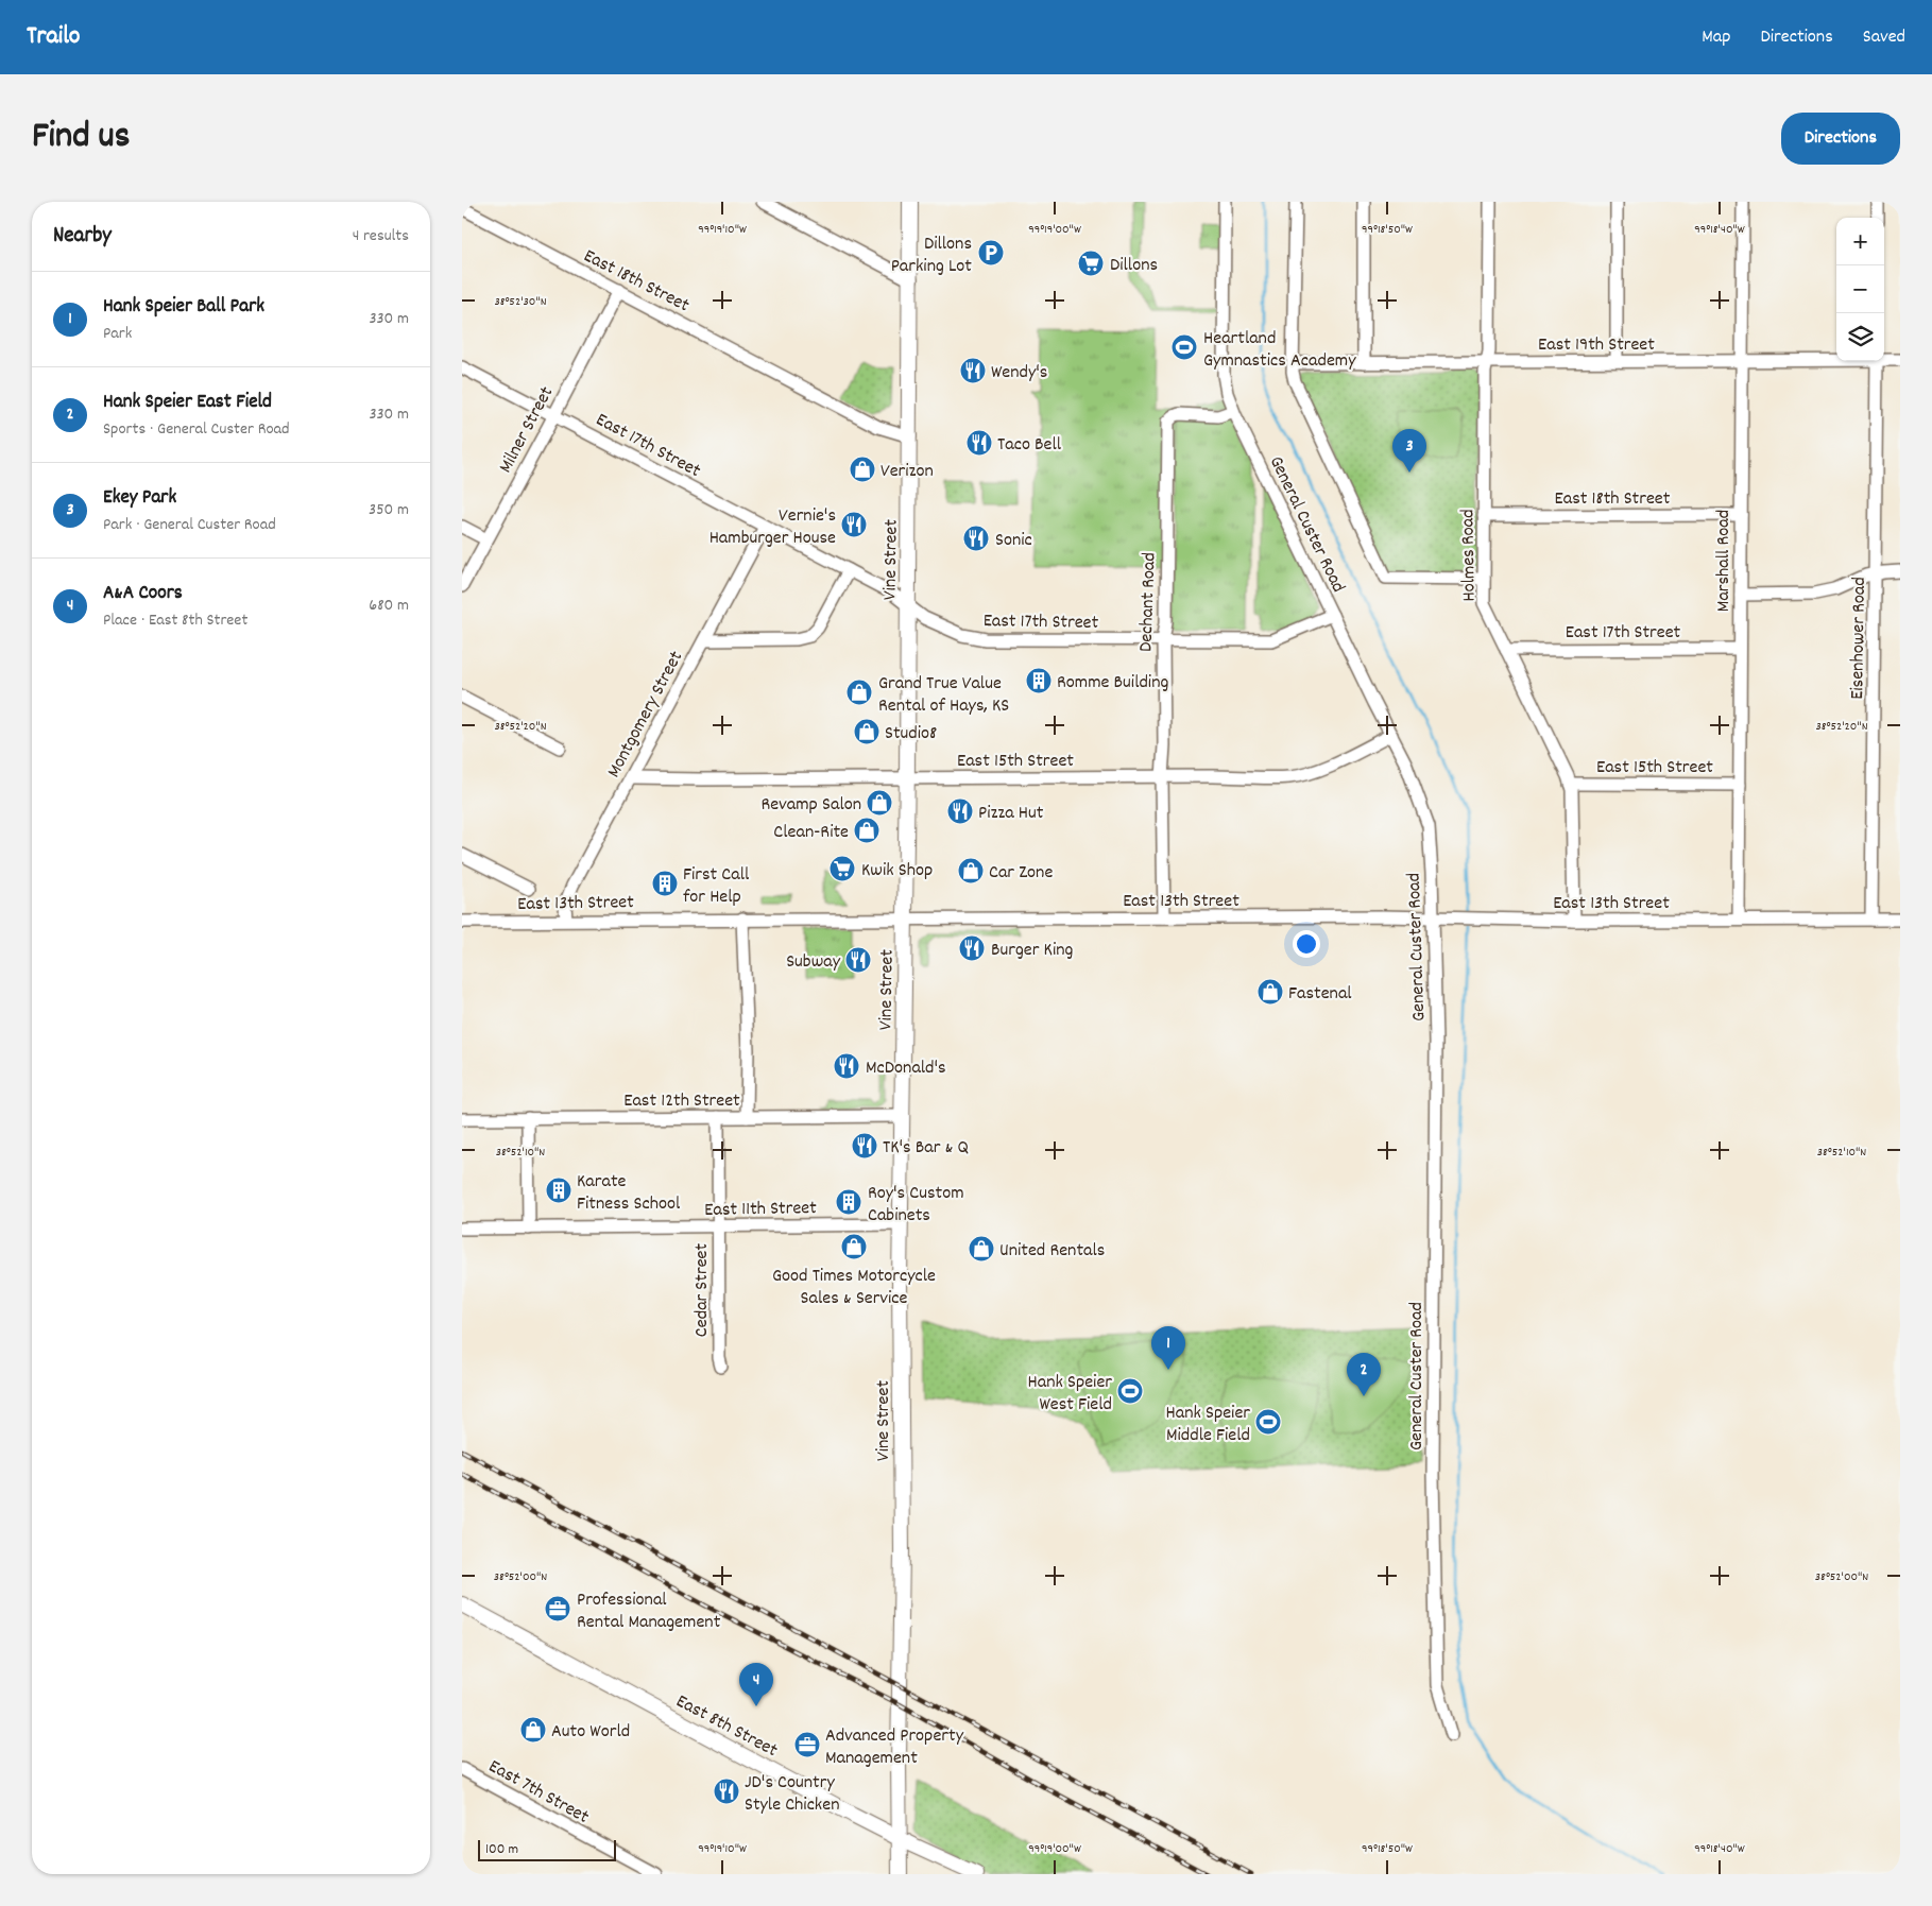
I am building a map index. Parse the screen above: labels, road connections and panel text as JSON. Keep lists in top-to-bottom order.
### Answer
{
  "streets": {
    "main road": ["Vine Street", "East 8th Street"],
    "street": [
      "East 18th Street",
      "East 19th Street",
      "Milner Street",
      "East 17th Street",
      "General Custer Road",
      "Holmes Road",
      "Marshall Road",
      "Dechant Road",
      "Eisenhower Road",
      "Montgomery Street",
      "East 15th Street",
      "East 13th Street",
      "East 12th Street",
      "East 11th Street",
      "Cedar Street",
      "East 7th Street"
    ]
  },
  "crossings": [
    ["East 18th Street", "Milner Street"],
    ["East 18th Street", "Holmes Road"],
    ["East 18th Street", "Vine Street"],
    ["East 18th Street", "Marshall Road"],
    ["East 19th Street", "Holmes Road"],
    ["East 19th Street", "Marshall Road"],
    ["Milner Street", "East 17th Street"],
    ["East 17th Street", "General Custer Road"],
    ["East 17th Street", "Holmes Road"],
    ["East 17th Street", "Vine Street"],
    ["East 17th Street", "Marshall Road"],
    ["East 17th Street", "Dechant Road"],
    ["East 17th Street", "Montgomery Street"],
    ["General Custer Road", "Dechant Road"],
    ["General Custer Road", "East 15th Street"],
    ["General Custer Road", "East 13th Street"],
    ["Holmes Road", "East 15th Street"],
    ["Holmes Road", "East 13th Street"],
    ["Vine Street", "East 15th Street"],
    ["Vine Street", "East 13th Street"],
    ["Vine Street", "East 12th Street"],
    ["Vine Street", "East 11th Street"],
    ["Vine Street", "East 8th Street"],
    ["Marshall Road", "East 15th Street"],
    ["Marshall Road", "East 13th Street"],
    ["Dechant Road", "East 15th Street"],
    ["Dechant Road", "East 13th Street"],
    ["Eisenhower Road", "East 13th Street"],
    ["Montgomery Street", "East 15th Street"],
    ["Montgomery Street", "East 13th Street"],
    ["East 12th Street", "Cedar Street"],
    ["East 11th Street", "Cedar Street"]
  ],
  "places": {
    "parking": ["Dillons Parking Lot"],
    "supermarket": ["Dillons", "Kwik Shop"],
    "sports": ["Heartland Gymnastics Academy", "Hank Speier West Field", "Hank Speier Middle Field"],
    "restaurant": [
      "Wendy's",
      "Taco Bell",
      "Vernie's Hamburger House",
      "Sonic",
      "Pizza Hut",
      "Burger King",
      "Subway",
      "McDonald's",
      "TK's Bar & Q",
      "JD's Country Style Chicken"
    ],
    "shop": [
      "Verizon",
      "Grand True Value Rental of Hays, KS",
      "Studio8",
      "Revamp Salon",
      "Clean-Rite",
      "Car Zone",
      "Fastenal",
      "Good Times Motorcycle Sales & Service",
      "United Rentals",
      "Auto World"
    ],
    "building": [
      "Romme Building",
      "First Call for Help",
      "Karate Fitness School",
      "Roy's Custom Cabinets"
    ],
    "office": ["Professional Rental Management", "Advanced Property Management"]
  },
  "scale_bar": "100 m",
  "page": {
    "header": "Trailo",
    "nav": ["Map", "Directions", "Saved"],
    "title": "Find us",
    "buttons": "Directions",
    "heading": ["Nearby", "4 results"],
    "map_buttons": ["+", "−"],
    "list": [
      {
        "mark": "1",
        "name": "Hank Speier Ball Park",
        "note": "Park",
        "value": "330 m"
      },
      {
        "mark": "2",
        "name": "Hank Speier East Field",
        "note": "Sports · General Custer Road",
        "value": "330 m"
      },
      {
        "mark": "3",
        "name": "Ekey Park",
        "note": "Park · General Custer Road",
        "value": "350 m"
      },
      {
        "mark": "4",
        "name": "A&A Coors",
        "note": "Place · East 8th Street",
        "value": "680 m"
      }
    ],
    "pins": [
      "3",
      "1",
      "2",
      "4"
    ],
    "scale": "100 m"
  },
  "coordinates": [
    "99°19'10\"W",
    "99°19'00\"W",
    "99°18'50\"W",
    "99°18'40\"W",
    "38°52'30\"N",
    "38°52'20\"N",
    "38°52'10\"N",
    "38°52'00\"N"
  ]
}
